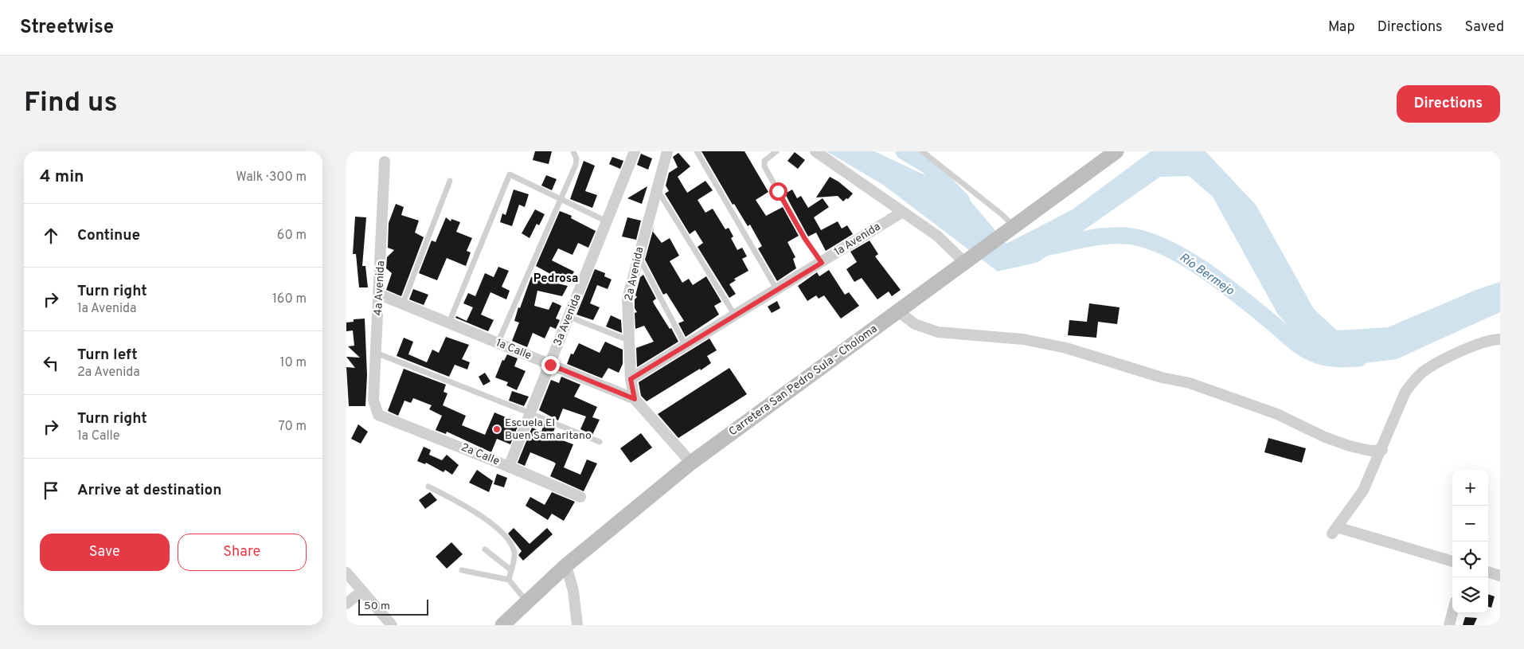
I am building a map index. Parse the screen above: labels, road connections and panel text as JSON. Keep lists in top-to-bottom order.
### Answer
{
  "streets": {
    "main road": ["Carretera San Pedro Sula - Choloma"],
    "street": [
      "1a Avenida",
      "2a Avenida",
      "4a Avenida",
      "3a Avenida",
      "1a Calle",
      "2a Calle"
    ]
  },
  "crossings": [
    ["1a Avenida", "2a Avenida"],
    ["2a Avenida", "1a Calle"],
    ["4a Avenida", "1a Calle"],
    ["4a Avenida", "2a Calle"],
    ["3a Avenida", "1a Calle"],
    ["3a Avenida", "2a Calle"],
    ["1a Calle", "Carretera San Pedro Sula - Choloma"]
  ],
  "districts": ["Pedrosa"],
  "water": ["Río Bermejo"],
  "places": ["Escuela El Buen Samaritano"],
  "scale_bar": "50 m",
  "page": {
    "header": "Streetwise",
    "nav": ["Map", "Directions", "Saved"],
    "buttons": [
      "Directions",
      ["Save", "Share"]
    ],
    "title": "Find us",
    "heading": ["4 min", "Walk · 300 m"],
    "list": [
      ["Continue", "60 m"],
      ["Turn right", "1a Avenida", "160 m"],
      ["Turn left", "2a Avenida", "10 m"],
      ["Turn right", "1a Calle", "70 m"],
      "Arrive at destination"
    ],
    "map_buttons": ["+", "−"],
    "scale": "50 m"
  }
}
